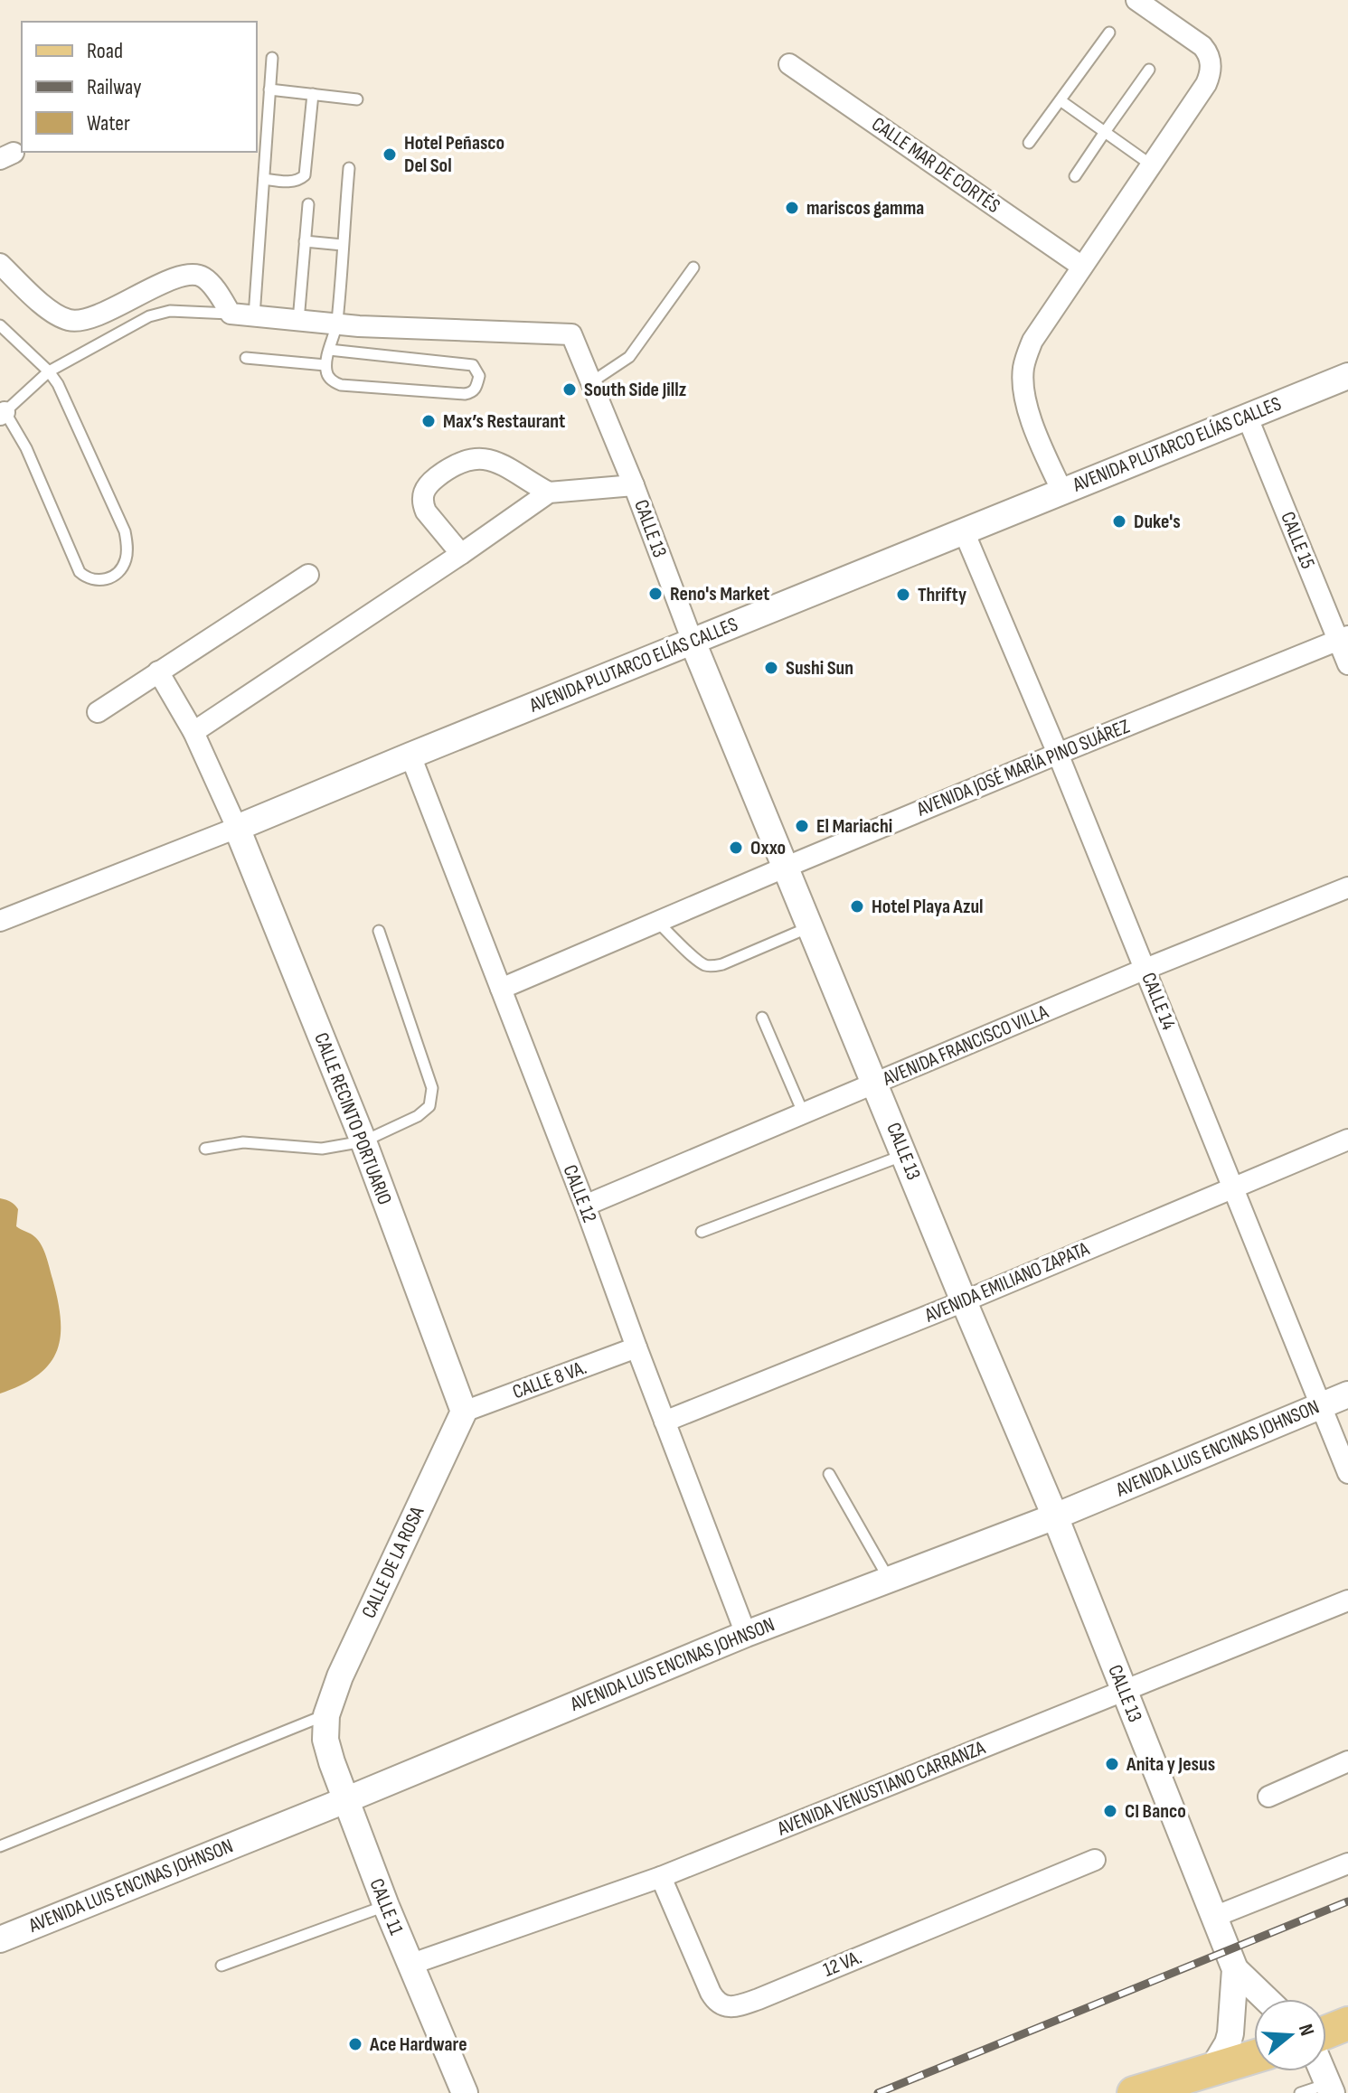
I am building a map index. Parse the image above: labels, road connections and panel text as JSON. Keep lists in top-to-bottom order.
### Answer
{
  "streets": {
    "street": [
      "CALLE MAR DE CORTÉS",
      "AVENIDA PLUTARCO ELÍAS CALLES",
      "CALLE 13",
      "CALLE 15",
      "AVENIDA JOSÉ MARÍA PINO SUÁREZ",
      "CALLE 14",
      "AVENIDA FRANCISCO VILLA",
      "CALLE RECINTO PORTUARIO",
      "CALLE 12",
      "AVENIDA EMILIANO ZAPATA",
      "CALLE 8 VA.",
      "AVENIDA LUIS ENCINAS JOHNSON",
      "CALLE DE LA ROSA",
      "AVENIDA VENUSTIANO CARRANZA",
      "CALLE 11",
      "12 VA."
    ]
  },
  "crossings": [
    ["AVENIDA PLUTARCO ELÍAS CALLES", "CALLE 13"],
    ["AVENIDA PLUTARCO ELÍAS CALLES", "CALLE 15"],
    ["AVENIDA PLUTARCO ELÍAS CALLES", "CALLE 14"],
    ["AVENIDA PLUTARCO ELÍAS CALLES", "CALLE RECINTO PORTUARIO"],
    ["AVENIDA PLUTARCO ELÍAS CALLES", "CALLE 12"],
    ["CALLE 13", "AVENIDA JOSÉ MARÍA PINO SUÁREZ"],
    ["CALLE 13", "AVENIDA FRANCISCO VILLA"],
    ["CALLE 13", "AVENIDA EMILIANO ZAPATA"],
    ["CALLE 13", "AVENIDA LUIS ENCINAS JOHNSON"],
    ["CALLE 13", "AVENIDA VENUSTIANO CARRANZA"],
    ["CALLE 15", "AVENIDA JOSÉ MARÍA PINO SUÁREZ"],
    ["AVENIDA JOSÉ MARÍA PINO SUÁREZ", "CALLE 14"],
    ["AVENIDA JOSÉ MARÍA PINO SUÁREZ", "CALLE 12"],
    ["CALLE 14", "AVENIDA FRANCISCO VILLA"],
    ["CALLE 14", "AVENIDA EMILIANO ZAPATA"],
    ["CALLE 14", "AVENIDA LUIS ENCINAS JOHNSON"],
    ["AVENIDA FRANCISCO VILLA", "CALLE 12"],
    ["CALLE RECINTO PORTUARIO", "CALLE 8 VA."],
    ["CALLE RECINTO PORTUARIO", "CALLE DE LA ROSA"],
    ["CALLE 12", "AVENIDA EMILIANO ZAPATA"],
    ["CALLE 12", "CALLE 8 VA."],
    ["CALLE 12", "AVENIDA LUIS ENCINAS JOHNSON"],
    ["CALLE 8 VA.", "CALLE DE LA ROSA"],
    ["AVENIDA LUIS ENCINAS JOHNSON", "CALLE 11"],
    ["CALLE DE LA ROSA", "CALLE 11"],
    ["AVENIDA VENUSTIANO CARRANZA", "CALLE 11"],
    ["AVENIDA VENUSTIANO CARRANZA", "12 VA."]
  ],
  "places": [
    "Hotel Peñasco Del Sol",
    "mariscos gamma",
    "South Side Jillz",
    "Max’s Restaurant",
    "Duke's",
    "Reno's Market",
    "Thrifty",
    "Sushi Sun",
    "El Mariachi",
    "Oxxo",
    "Hotel Playa Azul",
    "Anita y Jesus",
    "CI Banco",
    "Ace Hardware"
  ],
  "legend": ["Road", "Railway", "Water"],
  "north": "right"
}
